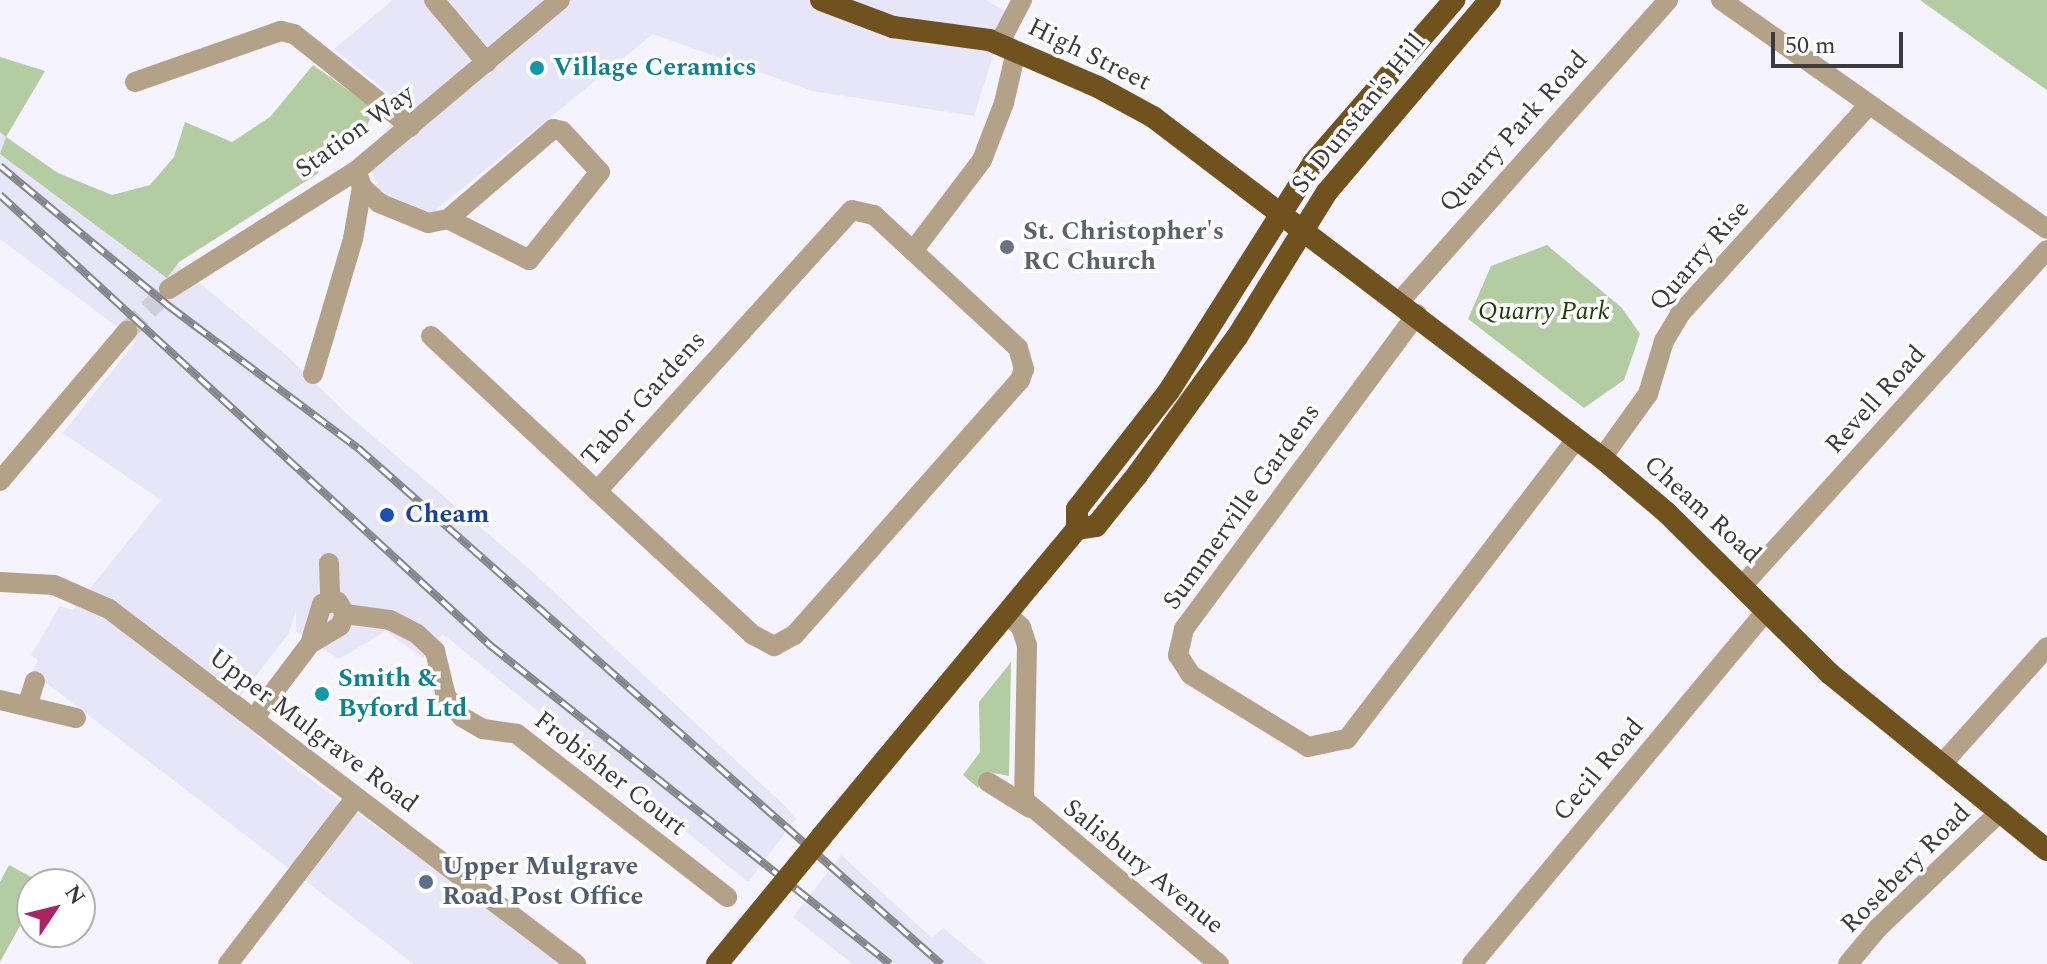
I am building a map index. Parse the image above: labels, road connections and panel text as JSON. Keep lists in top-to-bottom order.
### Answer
{
  "streets": {
    "highway": ["High Street", "St Dunstan's Hill", "Cheam Road"],
    "street": [
      "Station Way",
      "Quarry Park Road",
      "Quarry Rise",
      "Tabor Gardens",
      "Revell Road",
      "Summerville Gardens",
      "Upper Mulgrave Road",
      "Cecil Road",
      "Frobisher Court",
      "Salisbury Avenue",
      "Rosebery Road"
    ]
  },
  "crossings": [
    ["High Street", "St Dunstan's Hill"],
    ["High Street", "Cheam Road"],
    ["St Dunstan's Hill", "Cheam Road"],
    ["Quarry Park Road", "Summerville Gardens"],
    ["Quarry Park Road", "Cheam Road"],
    ["Quarry Rise", "Cheam Road"],
    ["Revell Road", "Cheam Road"],
    ["Summerville Gardens", "Cheam Road"],
    ["Cheam Road", "Cecil Road"],
    ["Cheam Road", "Rosebery Road"]
  ],
  "parks": ["Quarry Park"],
  "places": [
    "Village Ceramics",
    "St. Christopher's RC Church",
    "Cheam",
    "Smith & Byford Ltd",
    "Upper Mulgrave Road Post Office"
  ],
  "scale_bar": "50 m",
  "north": "top right"
}
